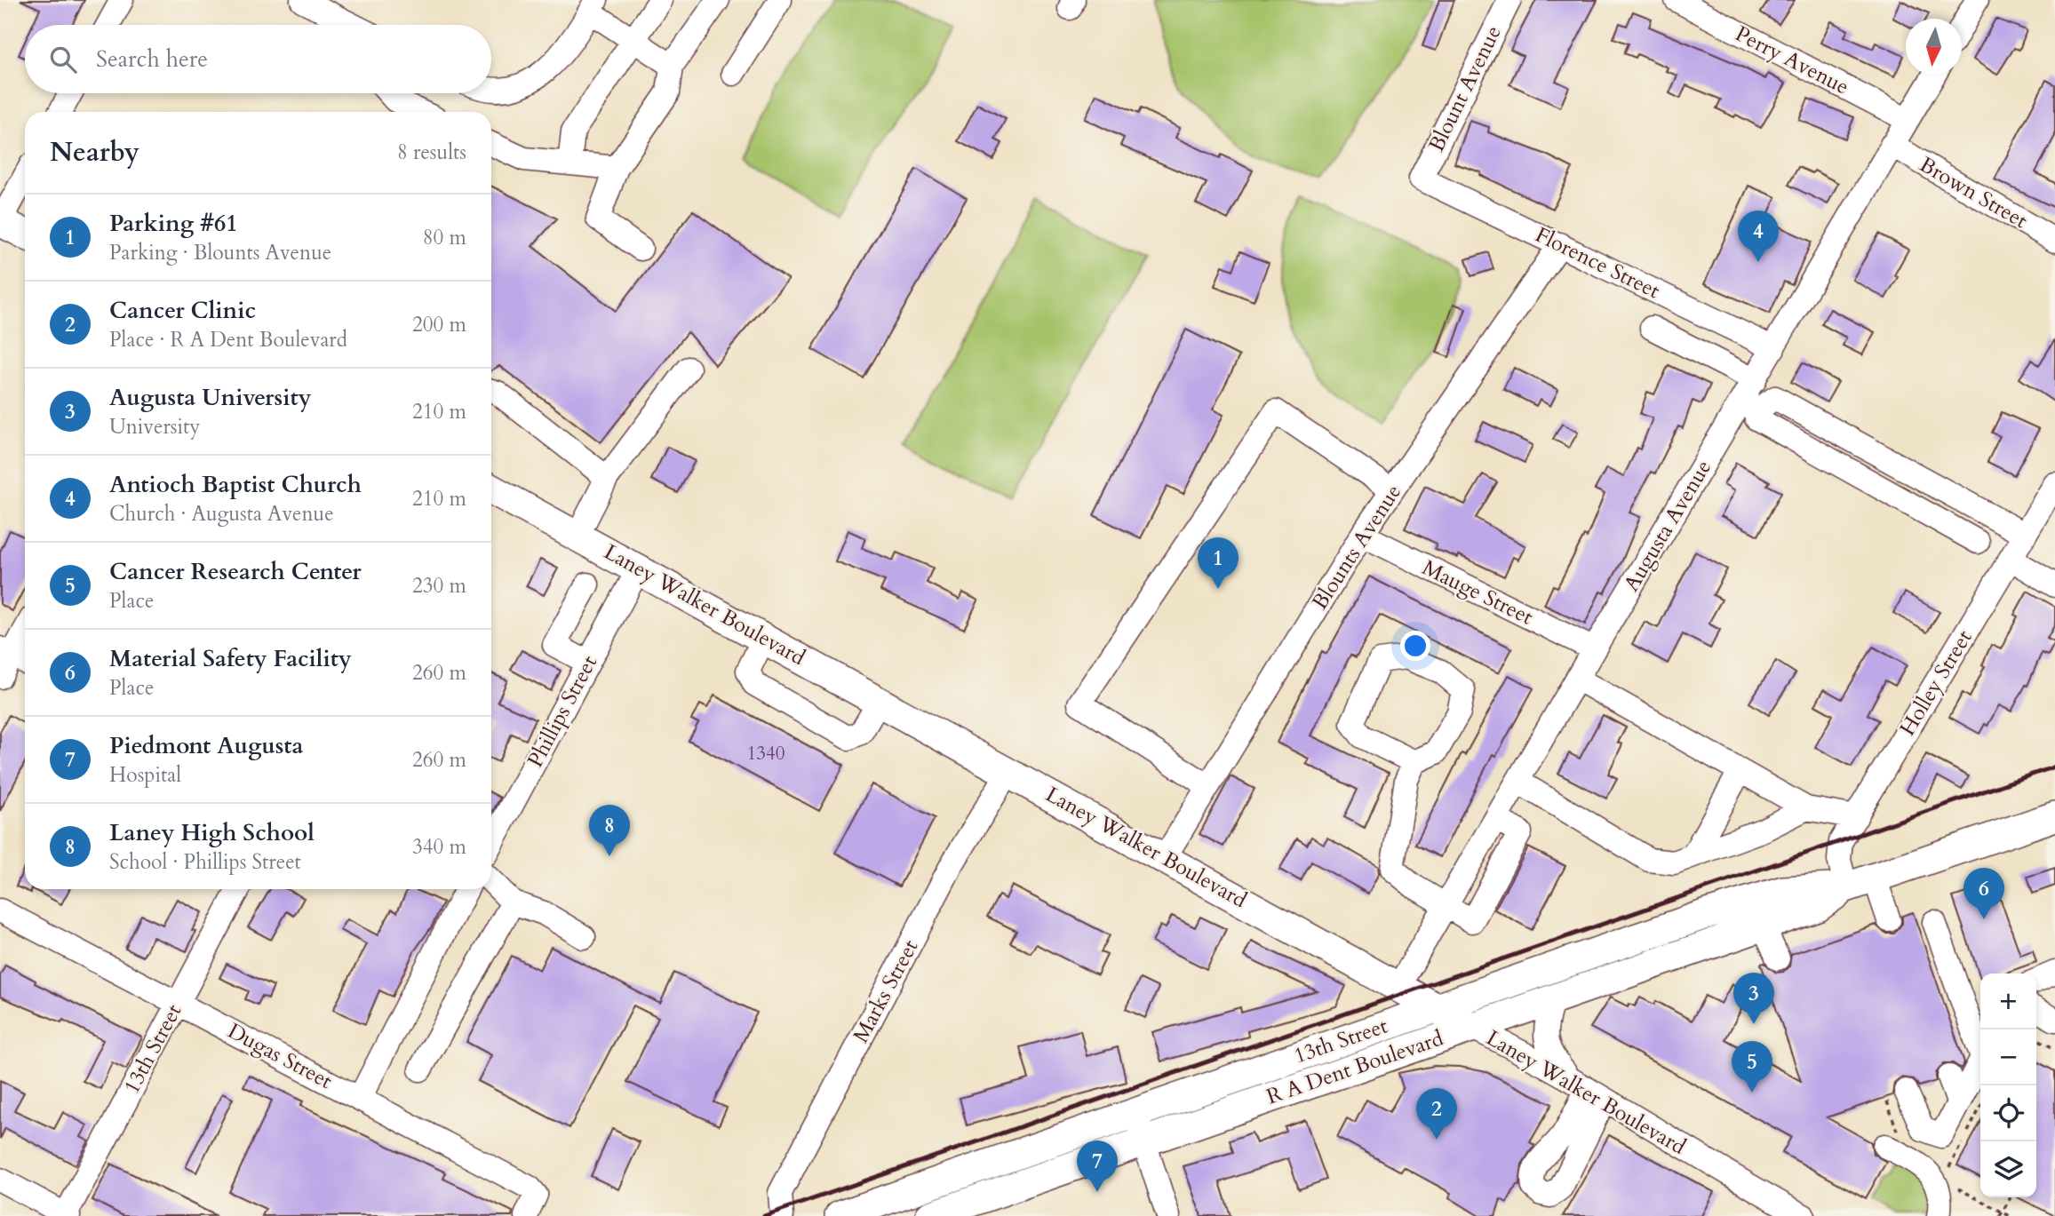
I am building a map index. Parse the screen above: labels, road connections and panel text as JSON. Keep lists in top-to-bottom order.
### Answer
{
  "streets": {
    "main road": ["Laney Walker Boulevard", "13th Street", "R A Dent Boulevard"],
    "street": [
      "Perry Avenue",
      "Blount Avenue",
      "Brown Street",
      "Florence Street",
      "Augusta Avenue",
      "Blounts Avenue",
      "Mauge Street",
      "Holley Street",
      "Phillips Street",
      "Marks Street",
      "Dugas Street"
    ]
  },
  "crossings": [
    ["Perry Avenue", "Augusta Avenue"],
    ["Blount Avenue", "Florence Street"],
    ["Brown Street", "Augusta Avenue"],
    ["Florence Street", "Augusta Avenue"],
    ["Florence Street", "Blounts Avenue"],
    ["Augusta Avenue", "Mauge Street"],
    ["Augusta Avenue", "Laney Walker Boulevard"],
    ["Blounts Avenue", "Mauge Street"],
    ["Blounts Avenue", "Laney Walker Boulevard"],
    ["Laney Walker Boulevard", "Phillips Street"],
    ["Laney Walker Boulevard", "Marks Street"],
    ["Laney Walker Boulevard", "13th Street"],
    ["Laney Walker Boulevard", "R A Dent Boulevard"],
    ["Holley Street", "13th Street"],
    ["Holley Street", "R A Dent Boulevard"],
    ["13th Street", "Dugas Street"],
    ["13th Street", "R A Dent Boulevard"]
  ],
  "house_numbers": ["1340"],
  "north": "bottom",
  "page": {
    "search": "Search here",
    "heading": ["Nearby", "8 results"],
    "list": [
      {
        "mark": "1",
        "name": "Parking #61",
        "note": "Parking · Blounts Avenue",
        "value": "80 m"
      },
      {
        "mark": "2",
        "name": "Cancer Clinic",
        "note": "Place · R A Dent Boulevard",
        "value": "200 m"
      },
      {
        "mark": "3",
        "name": "Augusta University",
        "note": "University",
        "value": "210 m"
      },
      {
        "mark": "4",
        "name": "Antioch Baptist Church",
        "note": "Church · Augusta Avenue",
        "value": "210 m"
      },
      {
        "mark": "5",
        "name": "Cancer Research Center",
        "note": "Place",
        "value": "230 m"
      },
      {
        "mark": "6",
        "name": "Material Safety Facility",
        "note": "Place",
        "value": "260 m"
      },
      {
        "mark": "7",
        "name": "Piedmont Augusta",
        "note": "Hospital",
        "value": "260 m"
      },
      {
        "mark": "8",
        "name": "Laney High School",
        "note": "School · Phillips Street",
        "value": "340 m"
      }
    ],
    "pins": [
      "4",
      "1",
      "8",
      "6",
      "3",
      "5",
      "2",
      "7"
    ],
    "map_buttons": ["+", "−"]
  }
}
